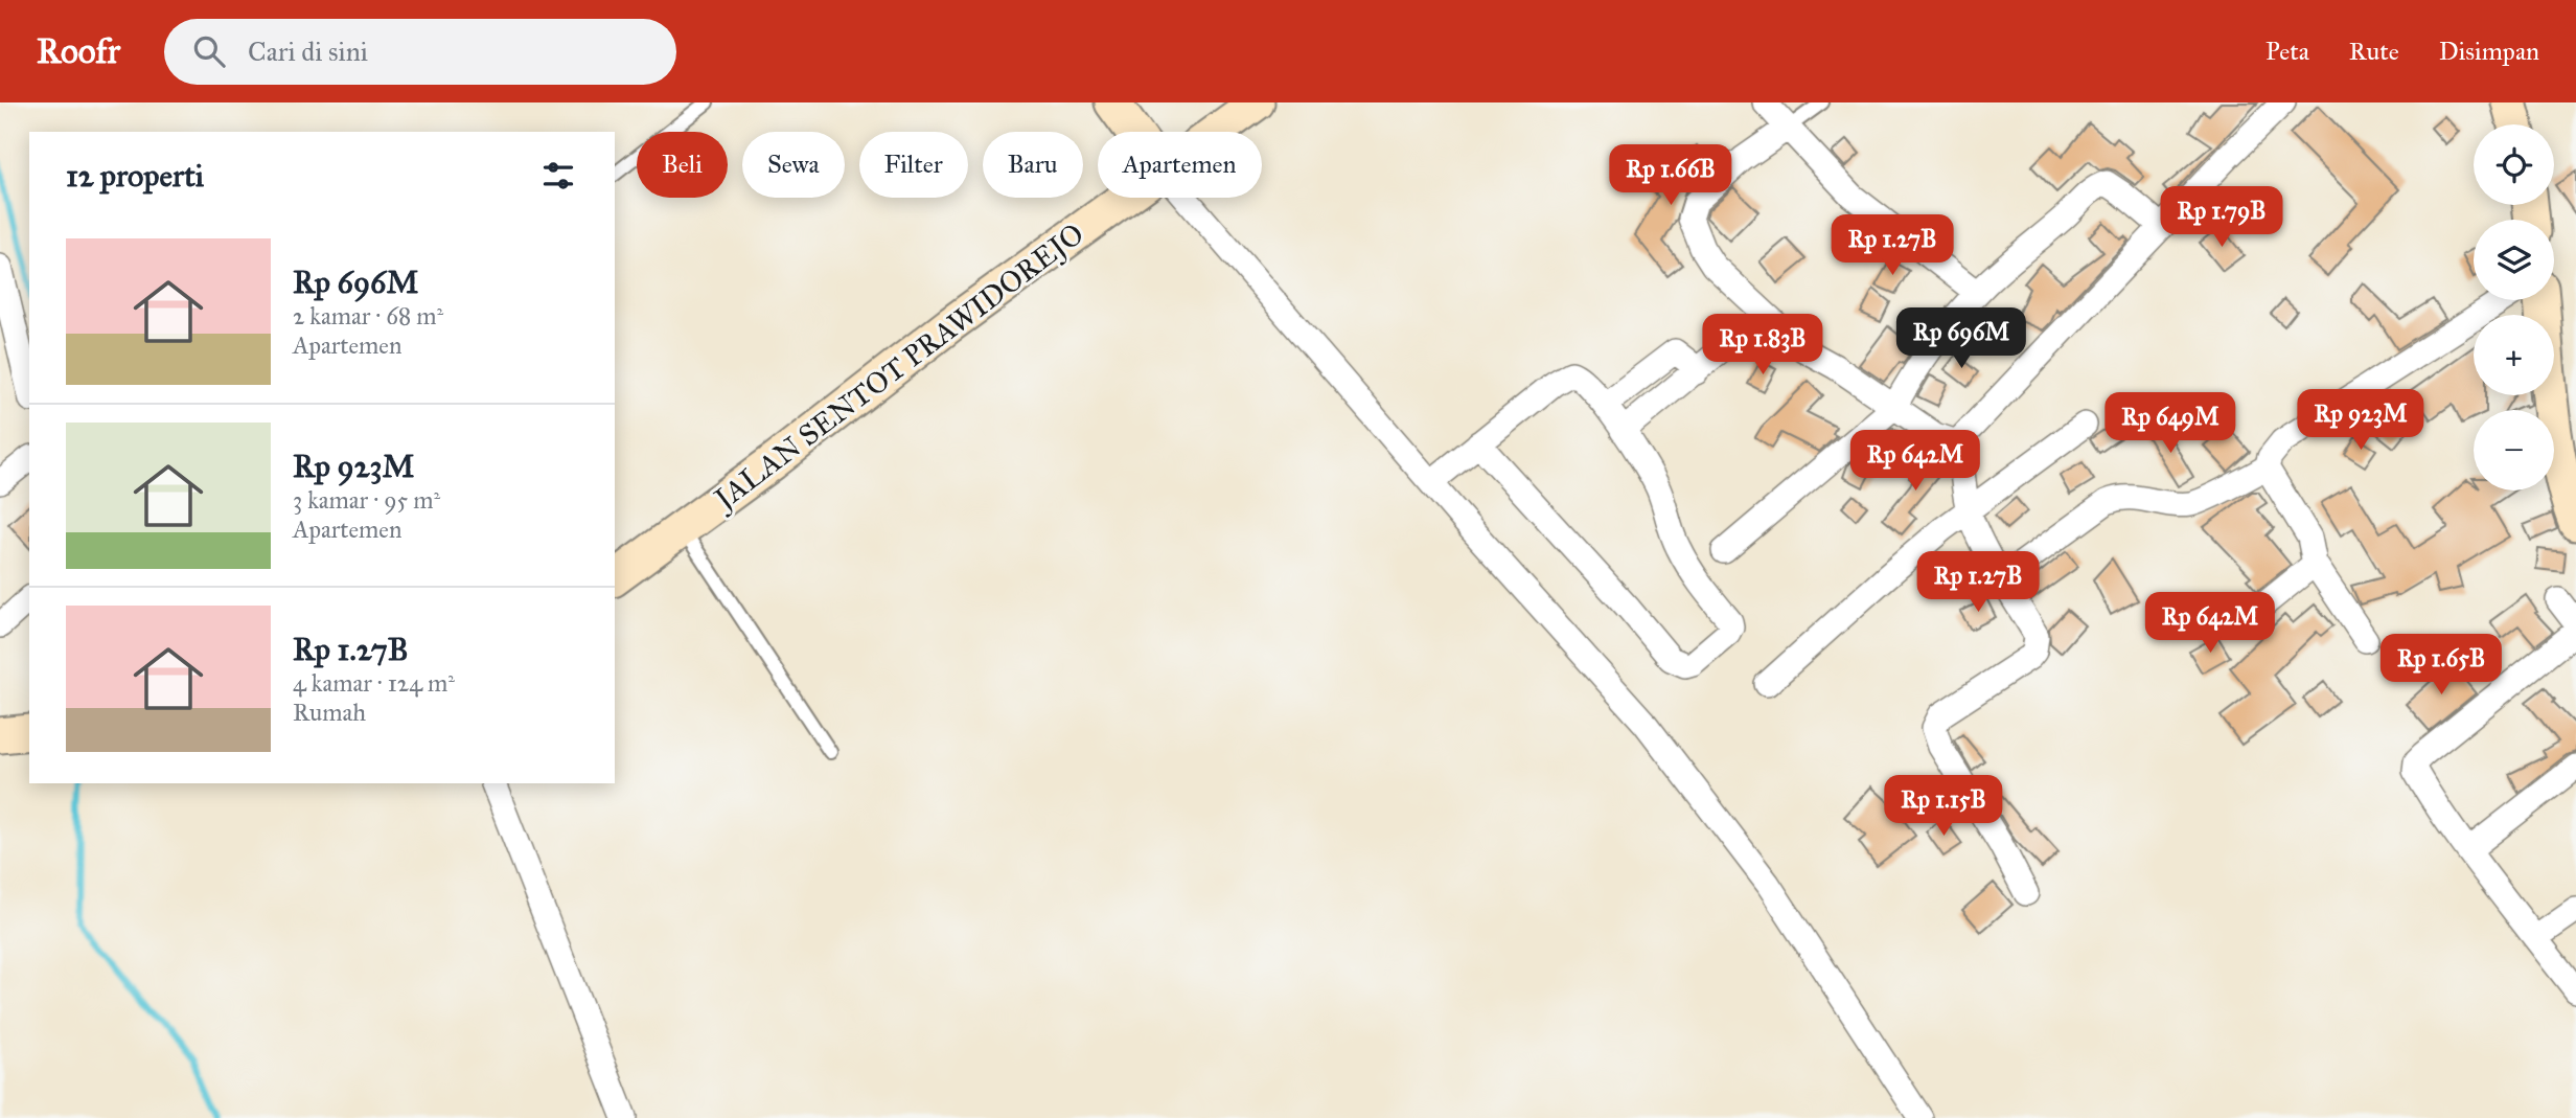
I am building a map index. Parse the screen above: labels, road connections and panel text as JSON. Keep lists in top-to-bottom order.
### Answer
{
  "streets": {
    "main road": ["JALAN SENTOT PRAWIDOREJO"]
  },
  "page": {
    "header": "Roofr",
    "search": "Cari di sini",
    "nav": ["Peta", "Rute", "Disimpan"],
    "map_buttons": ["+", "−"],
    "chip": [
      "Beli",
      "Sewa",
      "Filter",
      "Baru",
      "Apartemen"
    ],
    "heading": "12 properti",
    "price": [
      "Rp 1.66B",
      "Rp 1.79B",
      "Rp 1.27B",
      "Rp 696M",
      "Rp 1.83B",
      "Rp 923M",
      "Rp 649M",
      "Rp 642M",
      "Rp 1.27B",
      "Rp 642M",
      "Rp 1.65B",
      "Rp 1.15B"
    ],
    "list": [
      {
        "name": "Rp 696M",
        "note": "2 kamar · 68 m² · Apartemen"
      },
      {
        "name": "Rp 923M",
        "note": "3 kamar · 95 m² · Apartemen"
      },
      {
        "name": "Rp 1.27B",
        "note": "4 kamar · 124 m² · Rumah"
      }
    ]
  }
}
